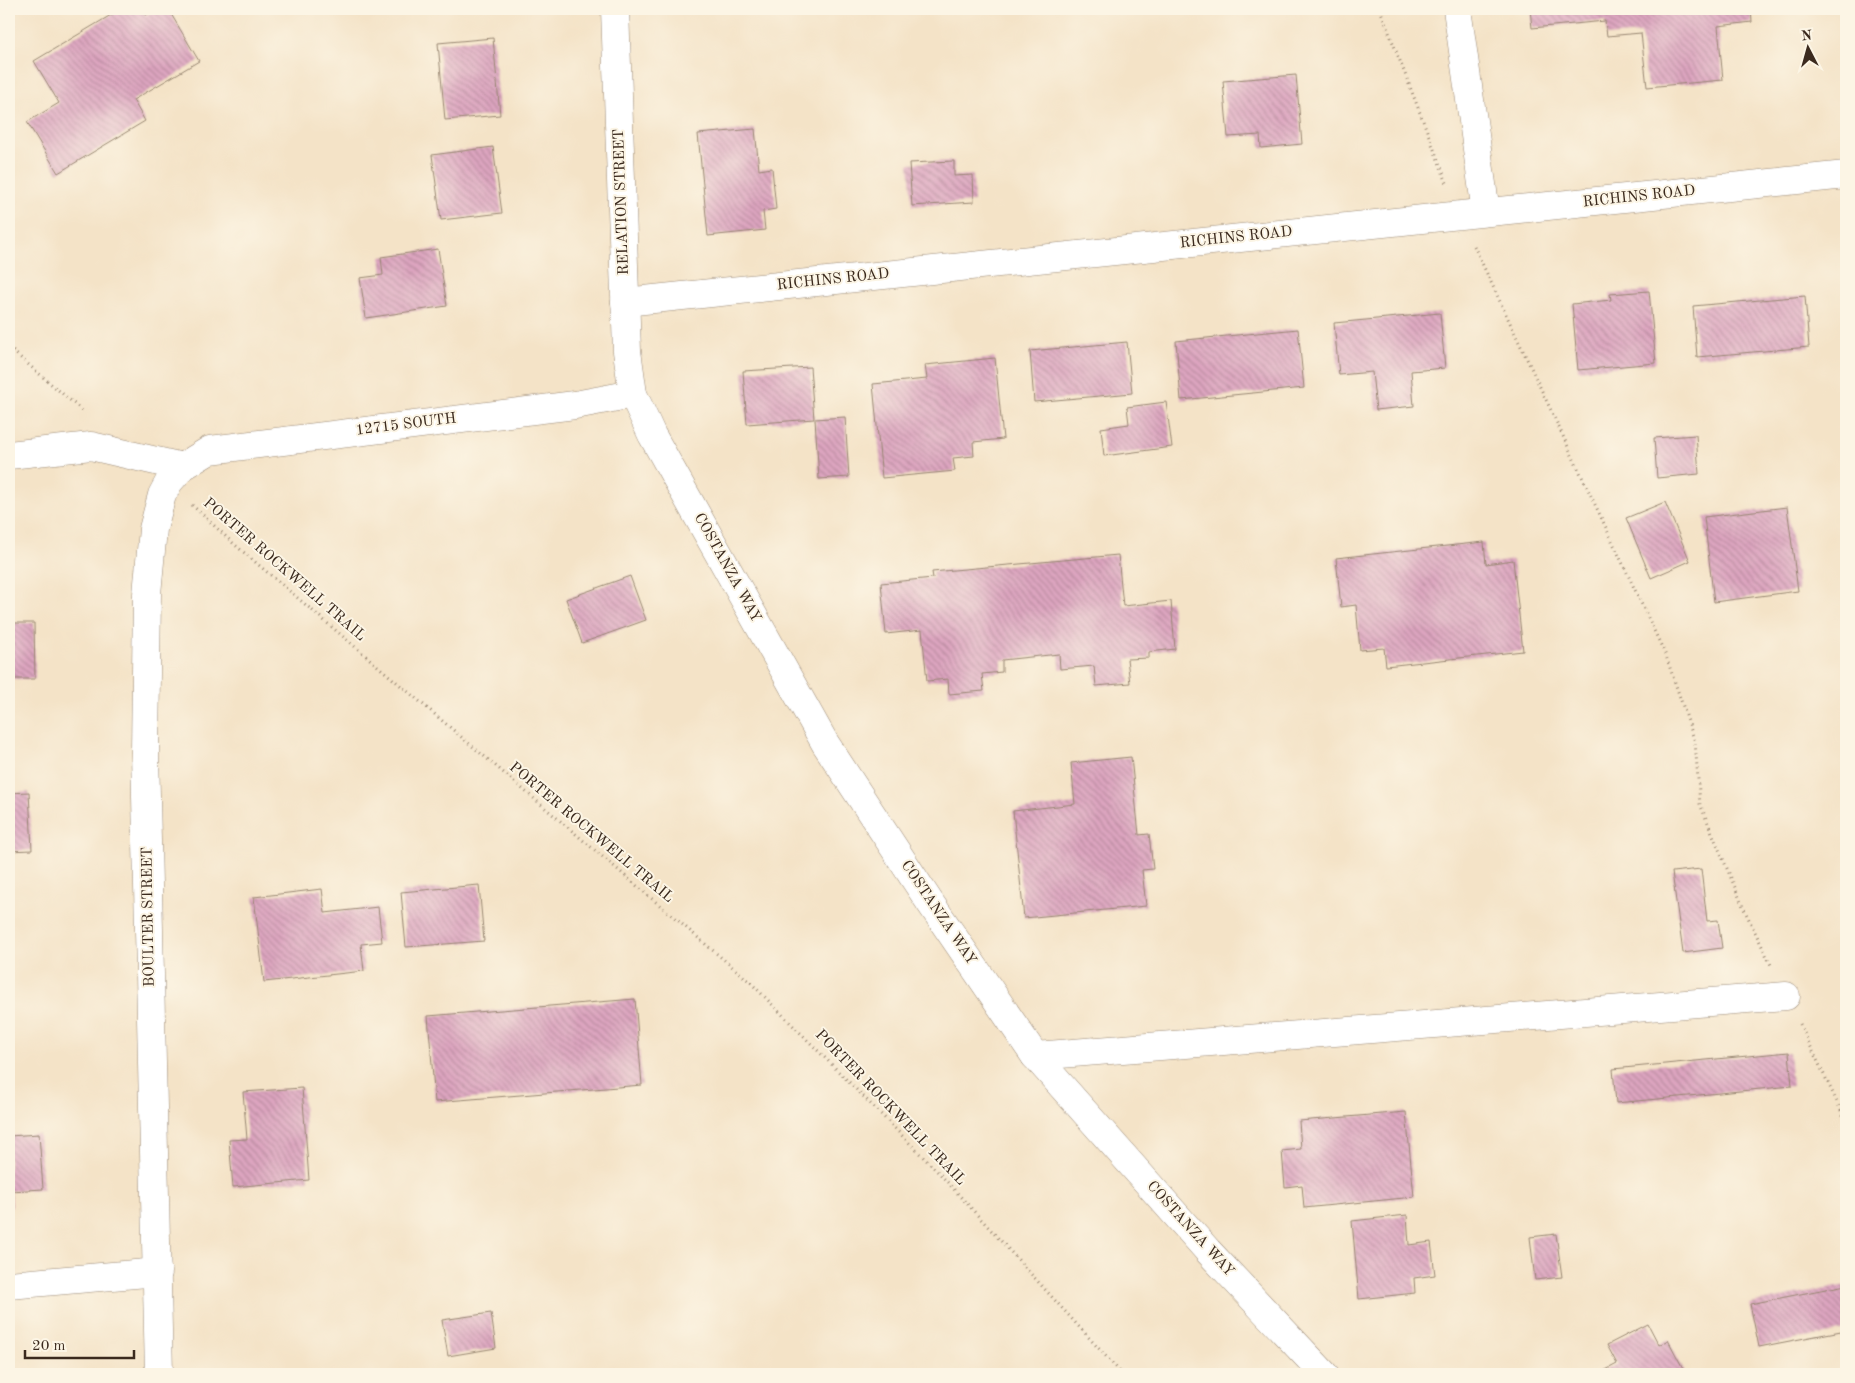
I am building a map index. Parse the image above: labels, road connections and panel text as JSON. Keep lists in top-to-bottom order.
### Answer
{
  "streets": {
    "street": [
      "RICHINS ROAD",
      "RELATION STREET",
      "12715 SOUTH",
      "COSTANZA WAY",
      "BOULTER STREET"
    ],
    "path": ["PORTER ROCKWELL TRAIL"]
  },
  "crossings": [
    ["RICHINS ROAD", "RELATION STREET"],
    ["RELATION STREET", "12715 SOUTH"],
    ["RELATION STREET", "COSTANZA WAY"],
    ["12715 SOUTH", "COSTANZA WAY"],
    ["12715 SOUTH", "PORTER ROCKWELL TRAIL"],
    ["12715 SOUTH", "BOULTER STREET"],
    ["PORTER ROCKWELL TRAIL", "BOULTER STREET"]
  ],
  "scale_bar": "20 m",
  "north": "top"
}
